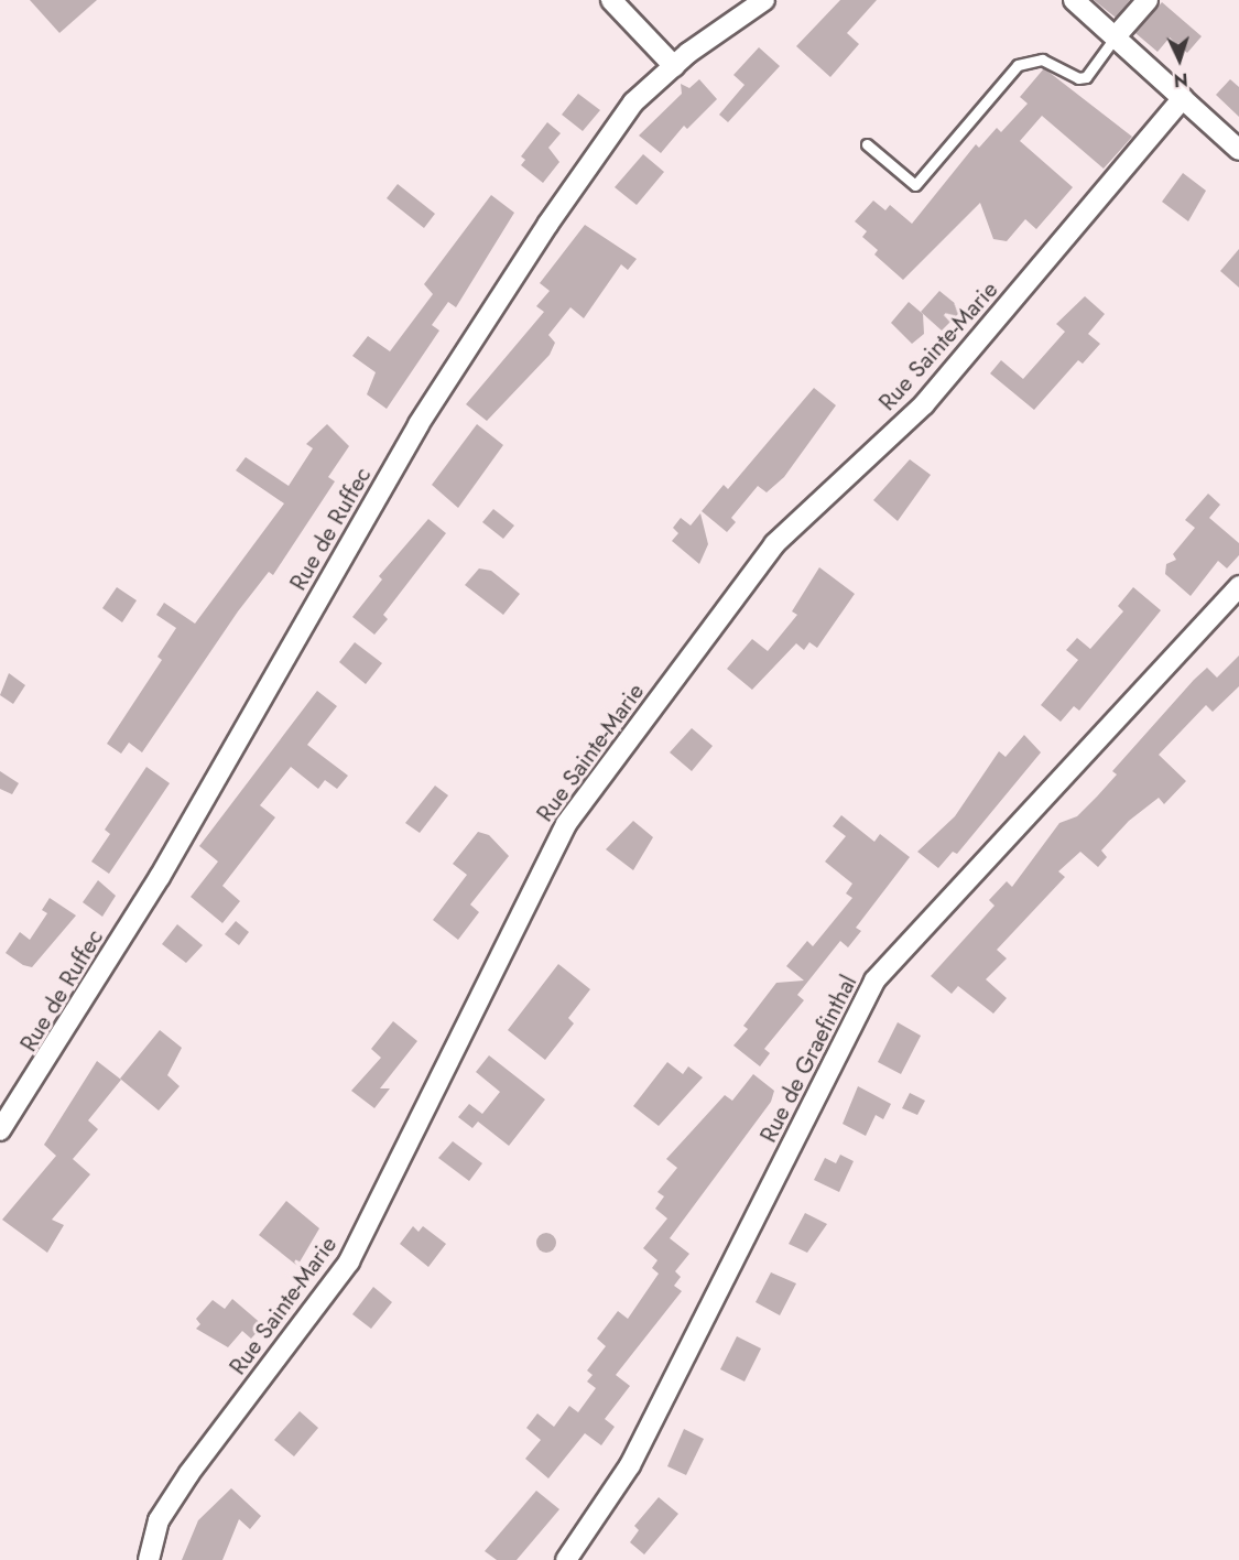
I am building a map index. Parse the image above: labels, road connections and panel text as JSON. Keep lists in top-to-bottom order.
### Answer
{
  "streets": {
    "street": ["Rue Sainte-Marie", "Rue de Ruffec", "Rue de Graefinthal"]
  },
  "north": "bottom"
}
